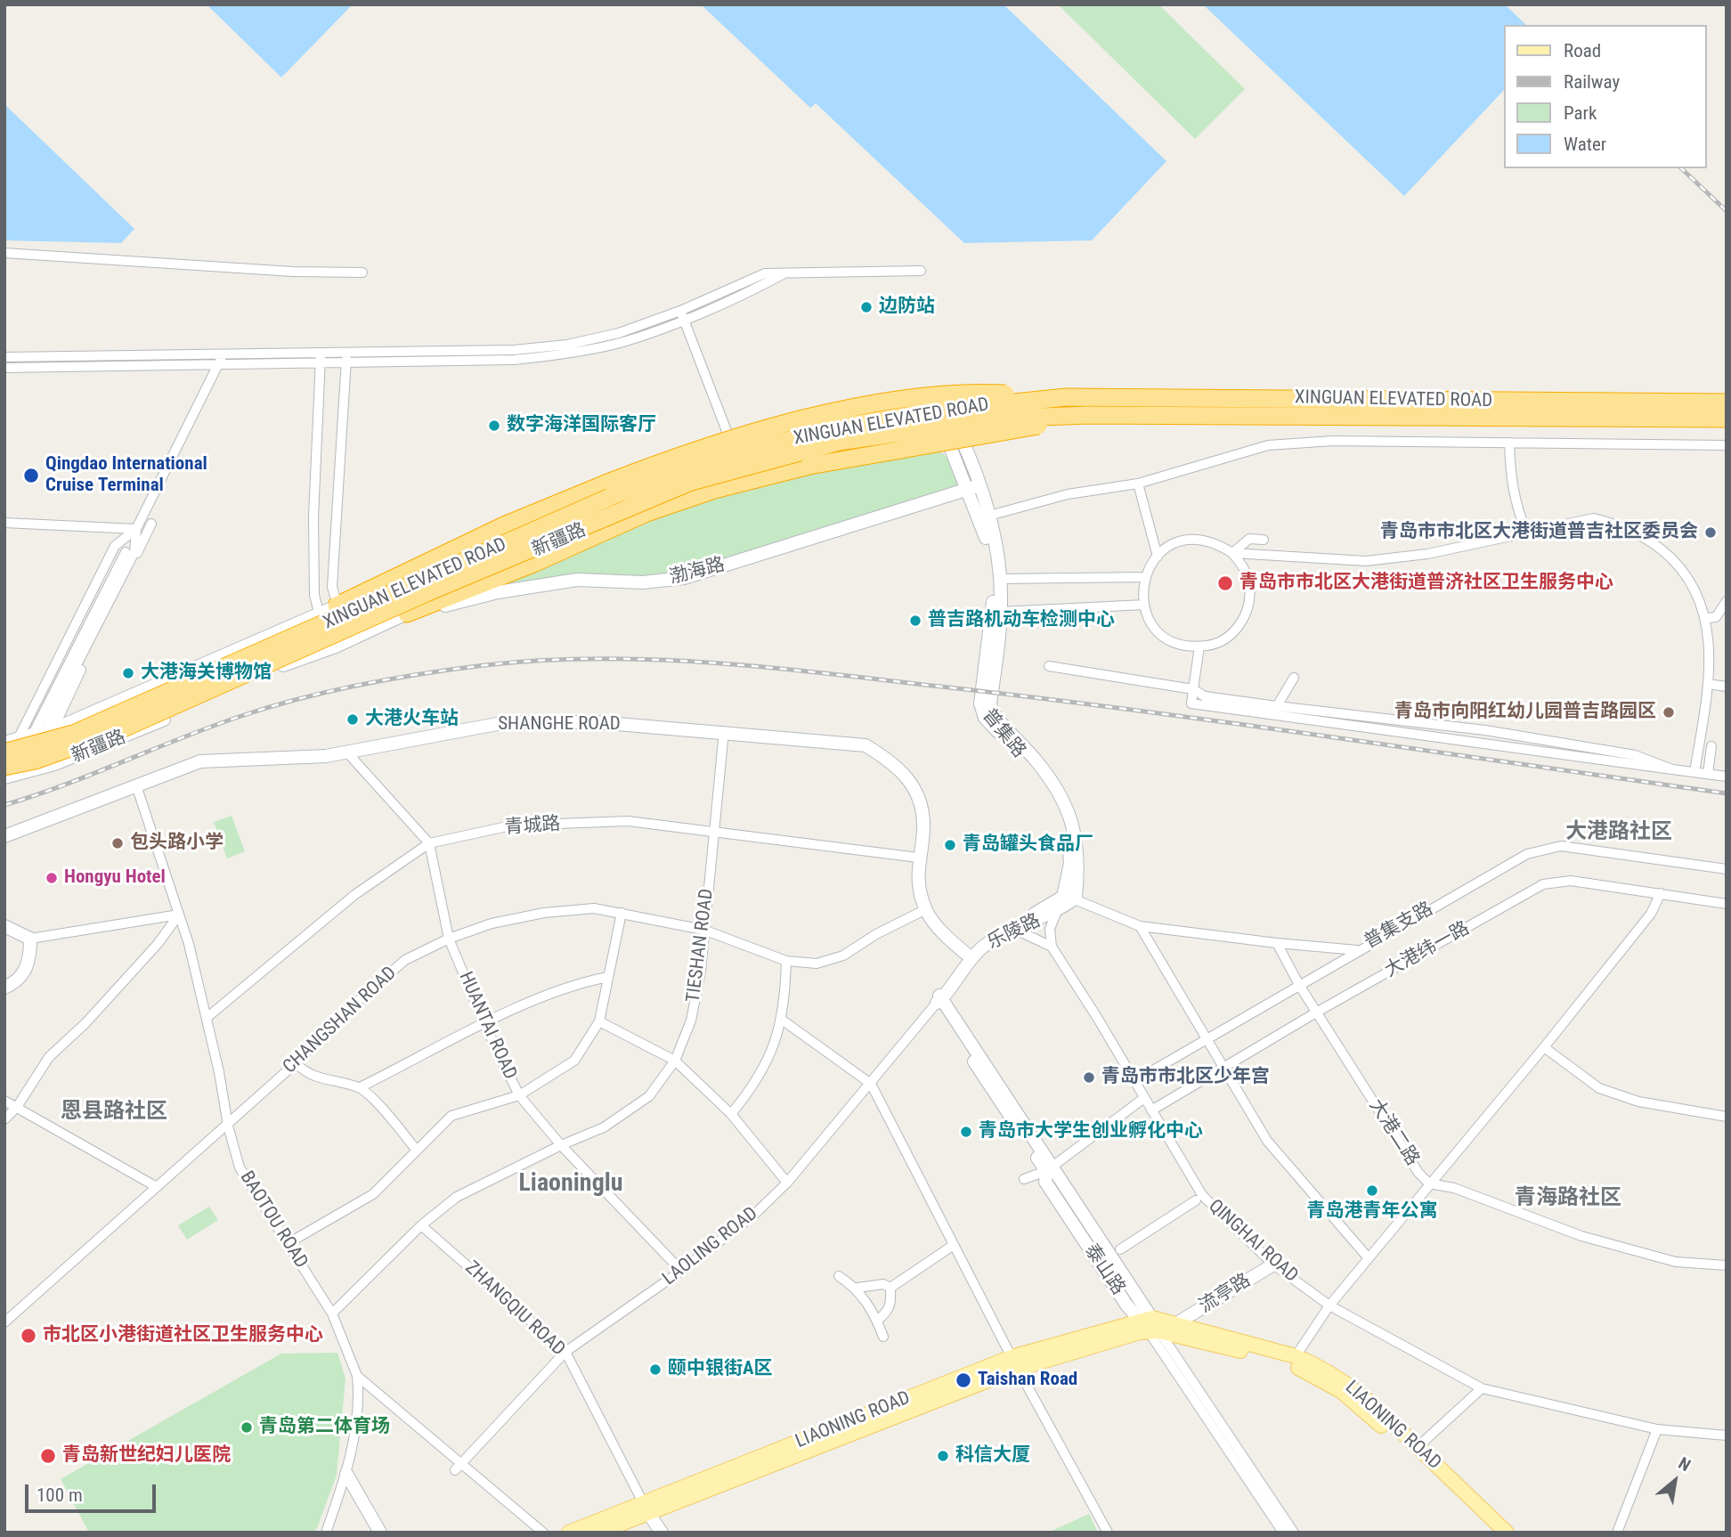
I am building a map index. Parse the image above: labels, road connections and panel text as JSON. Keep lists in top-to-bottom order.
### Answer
{
  "streets": {
    "highway": ["XINGUAN ELEVATED ROAD"],
    "main road": ["LIAONING ROAD"],
    "street": [
      "新疆路",
      "渤海路",
      "SHANGHE ROAD",
      "普集路",
      "青城路",
      "普集支路",
      "乐陵路",
      "TIESHAN ROAD",
      "大港纬一路",
      "CHANGSHAN ROAD",
      "HUANTAI ROAD",
      "大港二路",
      "BAOTOU ROAD",
      "QINGHAI ROAD",
      "LAOLING ROAD",
      "流亭路",
      "ZHANGQIU ROAD"
    ]
  },
  "crossings": [
    ["XINGUAN ELEVATED ROAD", "新疆路"],
    ["新疆路", "渤海路"],
    ["新疆路", "普集路"],
    ["渤海路", "普集路"],
    ["SHANGHE ROAD", "青城路"],
    ["SHANGHE ROAD", "TIESHAN ROAD"],
    ["SHANGHE ROAD", "CHANGSHAN ROAD"],
    ["SHANGHE ROAD", "BAOTOU ROAD"],
    ["普集路", "普集支路"],
    ["普集路", "乐陵路"],
    ["青城路", "TIESHAN ROAD"],
    ["青城路", "HUANTAI ROAD"],
    ["青城路", "BAOTOU ROAD"],
    ["普集支路", "乐陵路"],
    ["普集支路", "大港纬一路"],
    ["普集支路", "大港二路"],
    ["乐陵路", "LAOLING ROAD"],
    ["TIESHAN ROAD", "CHANGSHAN ROAD"],
    ["TIESHAN ROAD", "HUANTAI ROAD"],
    ["TIESHAN ROAD", "BAOTOU ROAD"],
    ["TIESHAN ROAD", "ZHANGQIU ROAD"],
    ["大港纬一路", "大港二路"],
    ["大港纬一路", "QINGHAI ROAD"],
    ["CHANGSHAN ROAD", "HUANTAI ROAD"],
    ["CHANGSHAN ROAD", "BAOTOU ROAD"],
    ["HUANTAI ROAD", "LAOLING ROAD"],
    ["BAOTOU ROAD", "LAOLING ROAD"],
    ["QINGHAI ROAD", "流亭路"],
    ["LAOLING ROAD", "ZHANGQIU ROAD"],
    ["流亭路", "LIAONING ROAD"],
    ["ZHANGQIU ROAD", "LIAONING ROAD"]
  ],
  "districts": [
    "大港路社区",
    "恩县路社区",
    "Liaoninglu",
    "青海路社区"
  ],
  "places": [
    "边防站",
    "数字海洋国际客厅",
    "Qingdao International Cruise Terminal",
    "青岛市市北区大港街道普吉社区委员会",
    "青岛市市北区大港街道普济社区卫生服务中心",
    "普吉路机动车检测中心",
    "大港海关博物馆",
    "青岛市向阳红幼儿园普吉路园区",
    "大港火车站",
    "包头路小学",
    "青岛罐头食品厂",
    "Hongyu Hotel",
    "青岛市市北区少年宫",
    "青岛市大学生创业孵化中心",
    "青岛港青年公寓",
    "市北区小港街道社区卫生服务中心",
    "颐中银街A区",
    "Taishan Road",
    "青岛第二体育场",
    "青岛新世纪妇儿医院",
    "科信大厦"
  ],
  "legend": [
    "Road",
    "Railway",
    "Park",
    "Water"
  ],
  "scale_bar": "100 m",
  "north": "top right"
}
